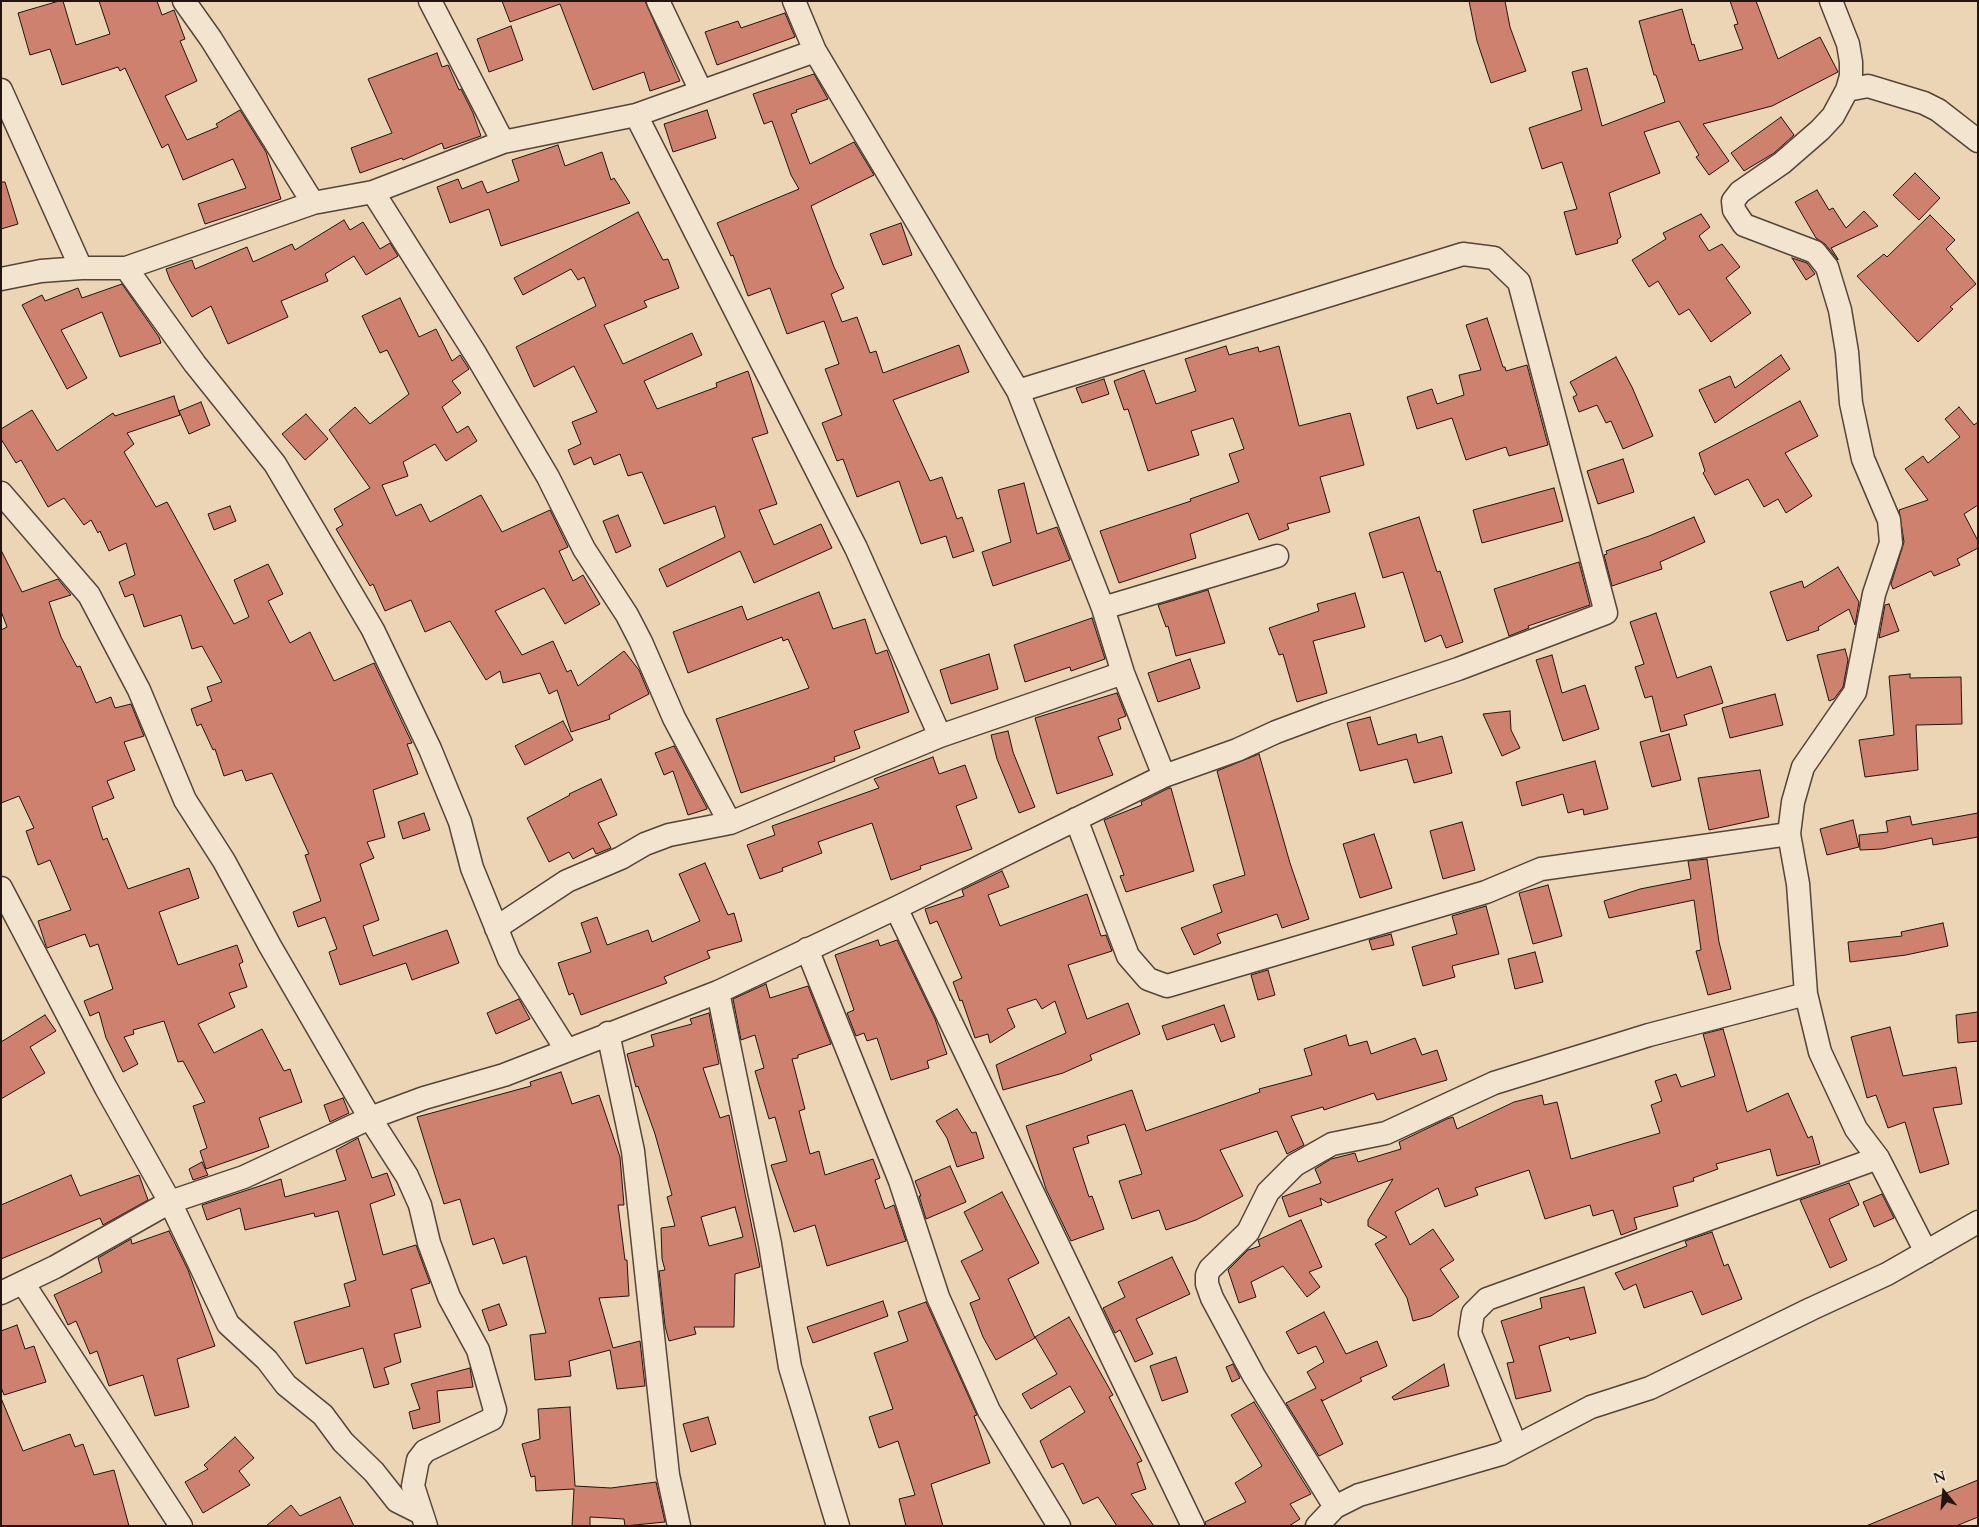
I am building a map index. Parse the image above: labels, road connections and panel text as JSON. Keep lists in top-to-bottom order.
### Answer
{
  "north": "top"
}
